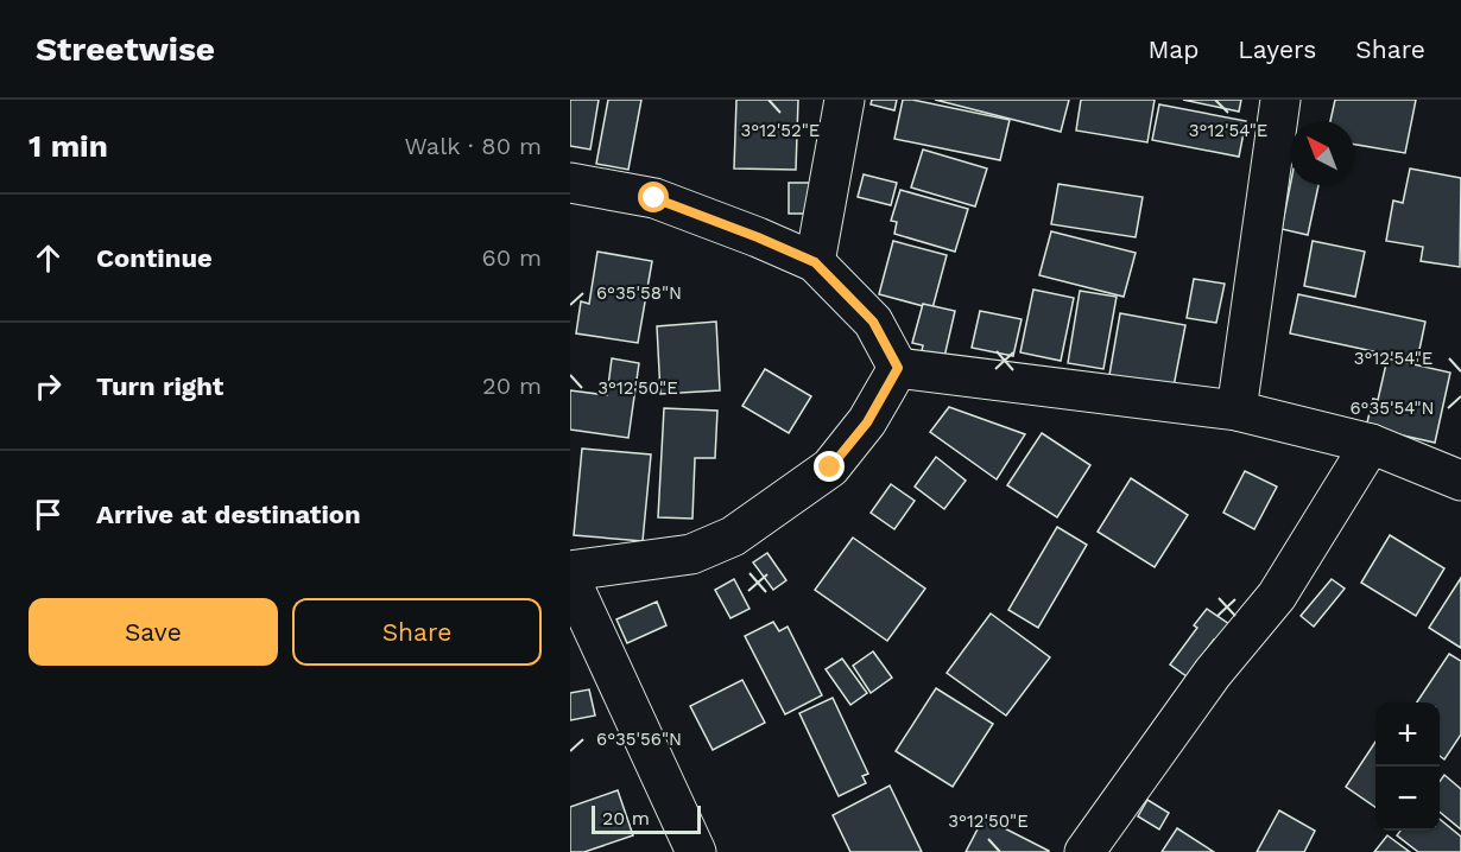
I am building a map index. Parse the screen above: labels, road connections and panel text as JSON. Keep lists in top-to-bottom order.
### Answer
{
  "scale_bar": "20 m",
  "north": "top left",
  "page": {
    "header": "Streetwise",
    "nav": ["Map", "Layers", "Share"],
    "heading": ["1 min", "Walk · 80 m"],
    "list": [
      ["Continue", "60 m"],
      ["Turn right", "20 m"],
      "Arrive at destination"
    ],
    "buttons": ["Save", "Share"],
    "map_buttons": ["+", "−"],
    "scale": "20 m"
  },
  "coordinates": [
    "3°12'52\"E",
    "3°12'54\"E",
    "6°35'58\"N",
    "3°12'50\"E",
    "6°35'54\"N",
    "6°35'56\"N"
  ]
}
